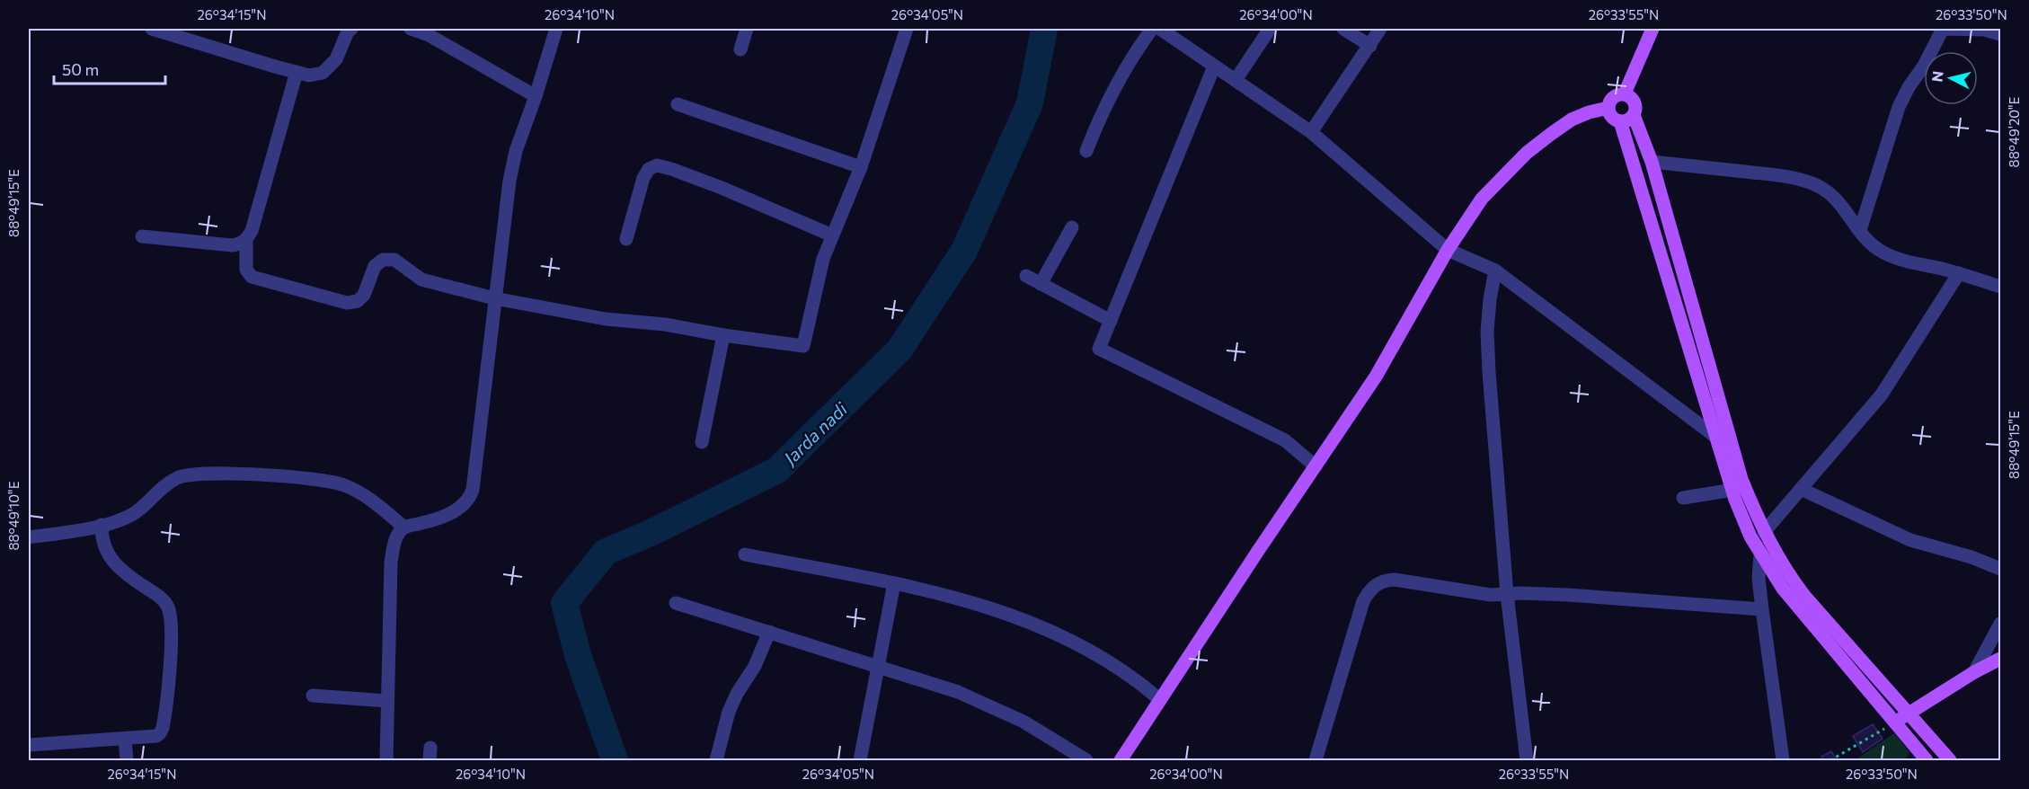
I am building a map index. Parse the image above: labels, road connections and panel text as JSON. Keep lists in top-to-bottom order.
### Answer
{
  "water": ["Jarda nadi"],
  "scale_bar": "50 m",
  "north": "left",
  "coordinates": [
    "26°34'15\"N",
    "26°34'10\"N",
    "26°34'05\"N",
    "26°34'00\"N",
    "26°33'55\"N",
    "26°33'50\"N",
    "88°49'20\"E",
    "88°49'15\"E",
    "88°49'10\"E"
  ]
}
